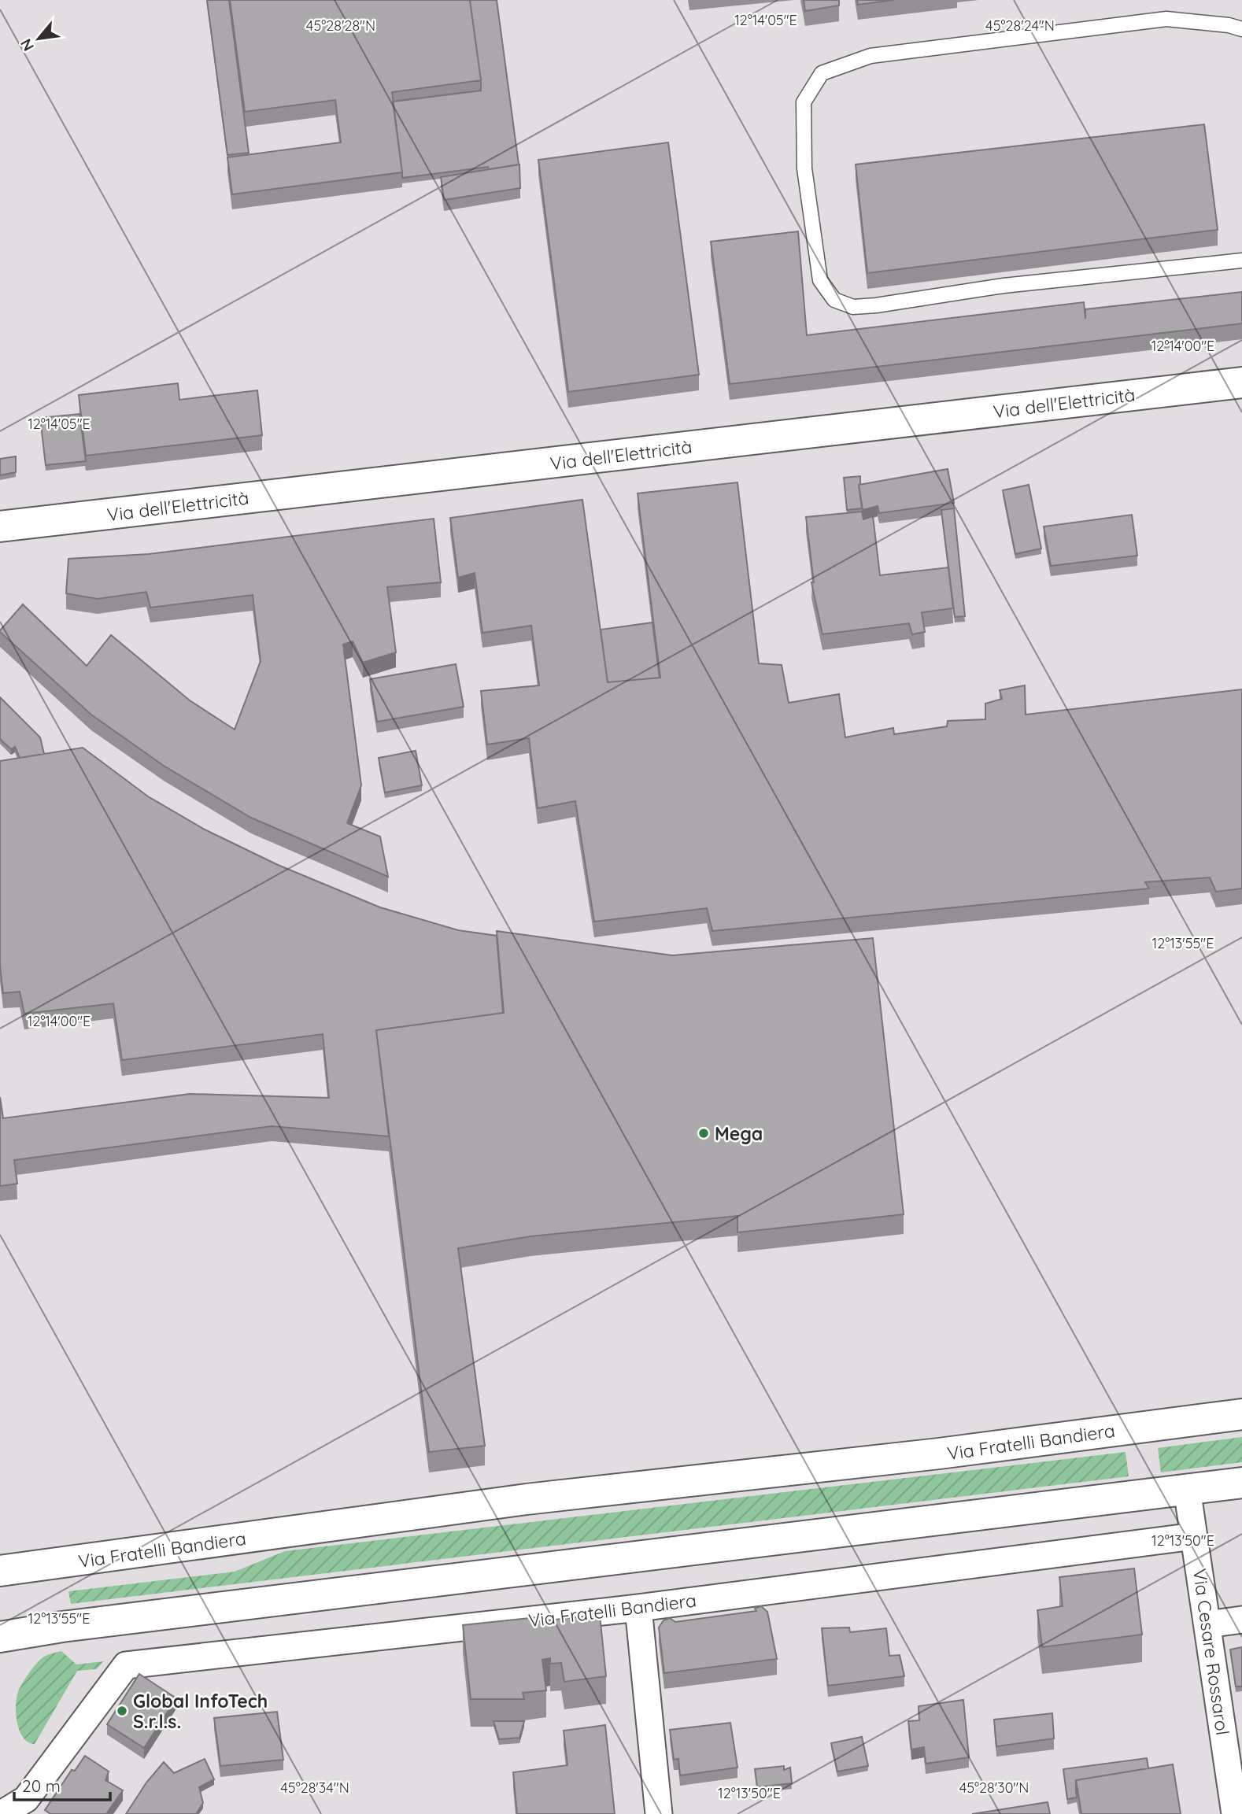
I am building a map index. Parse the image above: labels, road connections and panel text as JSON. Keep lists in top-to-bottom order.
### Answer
{
  "streets": {
    "main road": ["Via dell'Elettricità", "Via Fratelli Bandiera"],
    "street": ["Via Cesare Rossarol"]
  },
  "crossings": [
    ["Via Fratelli Bandiera", "Via Cesare Rossarol"]
  ],
  "places": ["Mega", "Global InfoTech S.r.l.s."],
  "scale_bar": "20 m",
  "north": "bottom left",
  "coordinates": [
    "12°14'05\"E",
    "45°28'28\"N",
    "45°28'24\"N",
    "12°14'00\"E",
    "12°13'55\"E",
    "12°13'50\"E",
    "45°28'34\"N",
    "45°28'30\"N"
  ]
}
